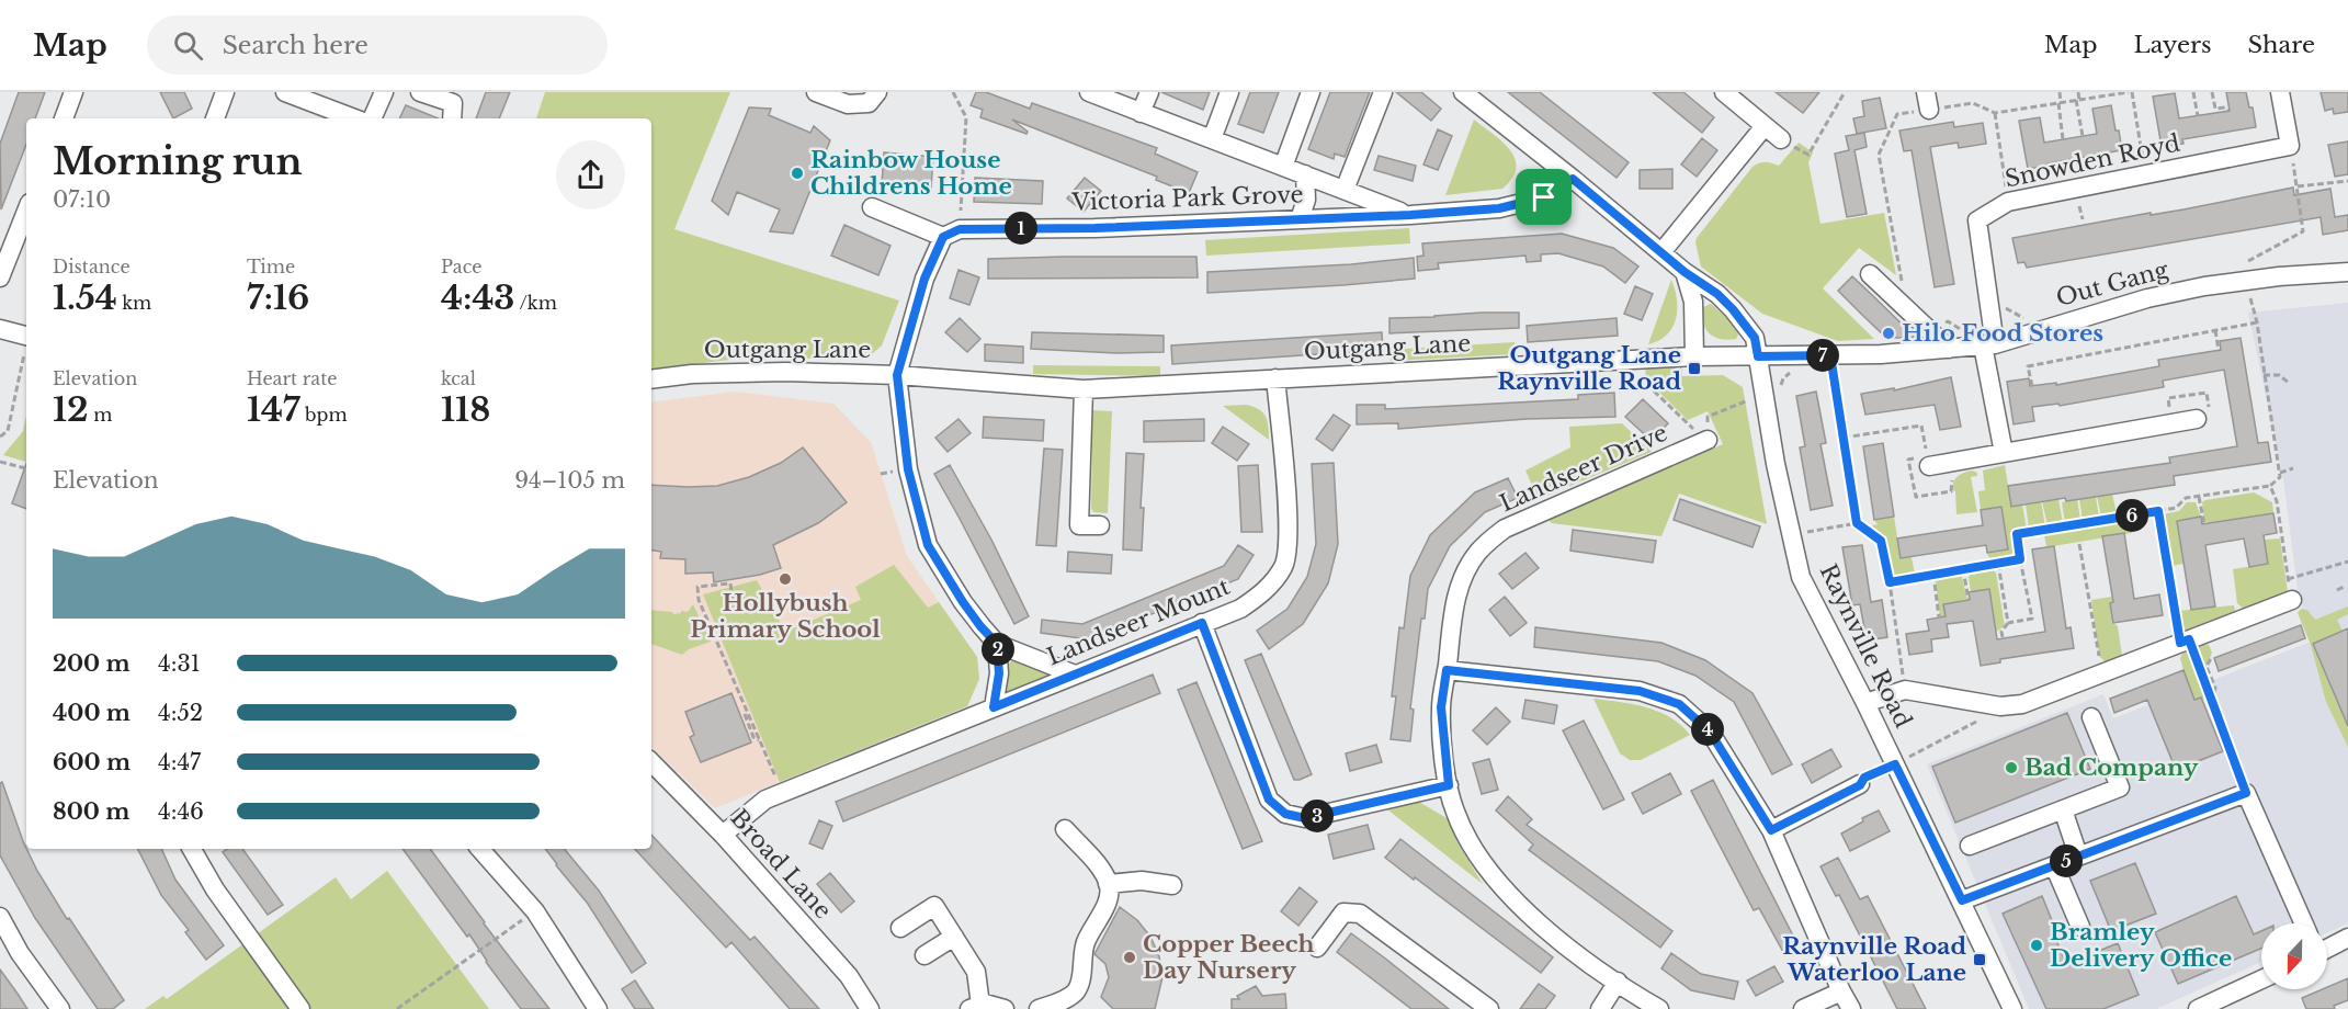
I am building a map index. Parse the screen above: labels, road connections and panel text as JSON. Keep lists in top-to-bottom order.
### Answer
{
  "streets": {
    "street": [
      "Snowden Royd",
      "Victoria Park Grove",
      "Out Gang",
      "Outgang Lane",
      "Landseer Drive",
      "Landseer Mount",
      "Raynville Road",
      "Broad Lane"
    ]
  },
  "crossings": [
    ["Snowden Royd", "Out Gang"],
    ["Victoria Park Grove", "Raynville Road"],
    ["Out Gang", "Outgang Lane"],
    ["Out Gang", "Raynville Road"],
    ["Outgang Lane", "Landseer Mount"],
    ["Landseer Mount", "Broad Lane"]
  ],
  "places": {
    "other": [
      "Rainbow House Childrens Home",
      "Hilo Food Stores",
      "Hollybush Primary School",
      "Bad Company",
      "Bramley Delivery Office",
      "Copper Beech Day Nursery"
    ],
    "transit": ["Outgang Lane Raynville Road", "Raynville Road Waterloo Lane"]
  },
  "north": "bottom",
  "page": {
    "header": "Map",
    "search": "Search here",
    "nav": ["Map", "Layers", "Share"],
    "heading": ["Morning run", "07:10"],
    "pins": [
      "1",
      "7",
      "6",
      "2",
      "4",
      "3",
      "5"
    ],
    "stats": [
      ["Distance", "1.54 km"],
      ["Time", "7:16"],
      ["Pace", "4:43 /km"],
      ["Elevation", "12 m"],
      ["Heart rate", "147 bpm"],
      ["kcal", "118"]
    ],
    "chart": ["Elevation", "94–105 m"],
    "list": [
      {
        "name": "200 m",
        "note": "4:31"
      },
      {
        "name": "400 m",
        "note": "4:52"
      },
      {
        "name": "600 m",
        "note": "4:47"
      },
      {
        "name": "800 m",
        "note": "4:46"
      }
    ]
  }
}
